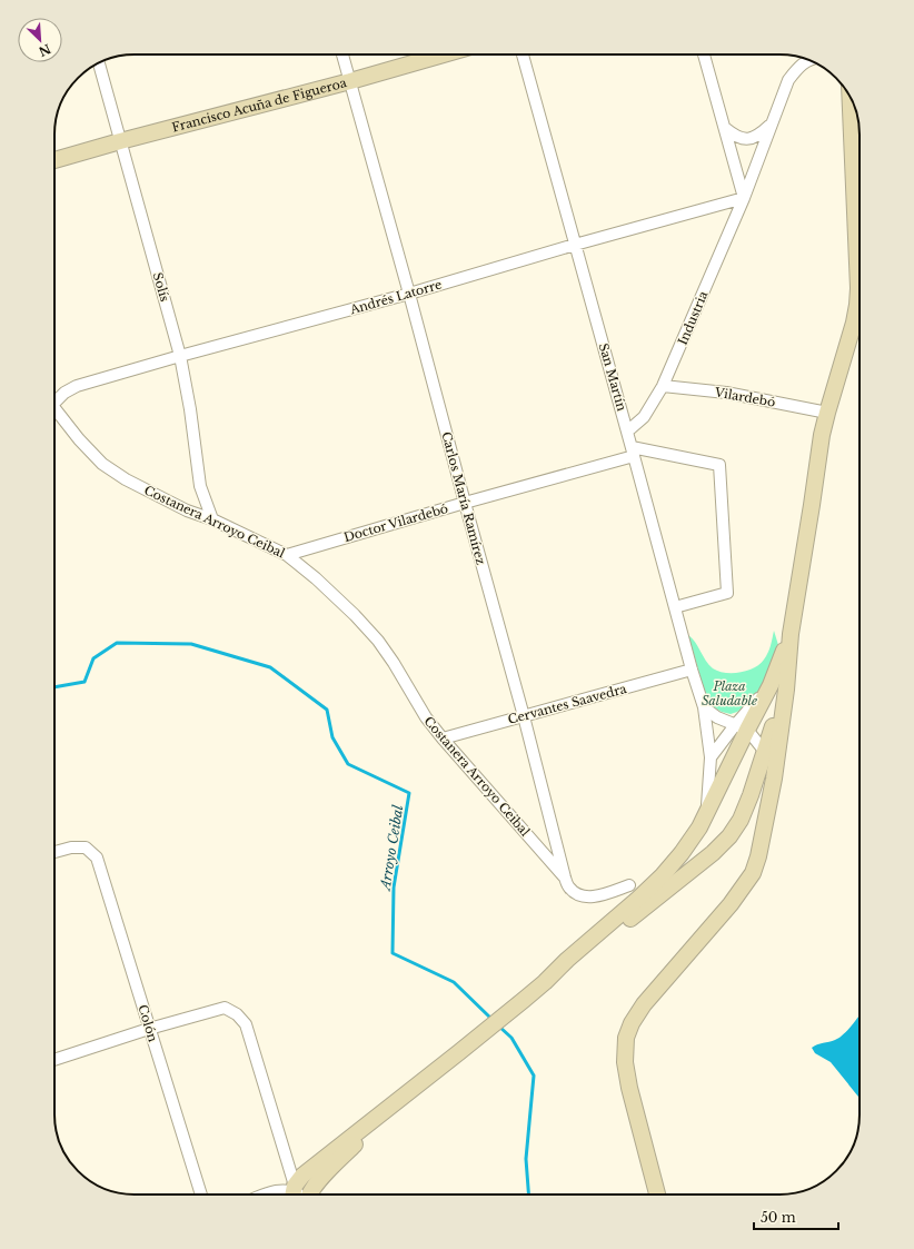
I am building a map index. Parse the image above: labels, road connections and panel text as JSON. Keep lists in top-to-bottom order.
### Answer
{
  "streets": {
    "street": [
      "Francisco Acuña de Figueroa",
      "Solís",
      "Andrés Latorre",
      "Industria",
      "San Martín",
      "Vilardebó",
      "Carlos María Ramírez",
      "Costanera Arroyo Ceibal",
      "Doctor Vilardebó",
      "Cervantes Saavedra",
      "Colón"
    ]
  },
  "crossings": [
    ["Francisco Acuña de Figueroa", "Solís"],
    ["Francisco Acuña de Figueroa", "Carlos María Ramírez"],
    ["Solís", "Andrés Latorre"],
    ["Solís", "Costanera Arroyo Ceibal"],
    ["Andrés Latorre", "Industria"],
    ["Andrés Latorre", "San Martín"],
    ["Andrés Latorre", "Carlos María Ramírez"],
    ["Industria", "San Martín"],
    ["Industria", "Vilardebó"],
    ["San Martín", "Doctor Vilardebó"],
    ["San Martín", "Cervantes Saavedra"],
    ["Carlos María Ramírez", "Costanera Arroyo Ceibal"],
    ["Carlos María Ramírez", "Doctor Vilardebó"],
    ["Carlos María Ramírez", "Cervantes Saavedra"],
    ["Costanera Arroyo Ceibal", "Doctor Vilardebó"],
    ["Costanera Arroyo Ceibal", "Cervantes Saavedra"]
  ],
  "water": ["Arroyo Ceibal"],
  "parks": ["Plaza Saludable"],
  "scale_bar": "50 m",
  "north": "bottom right"
}
